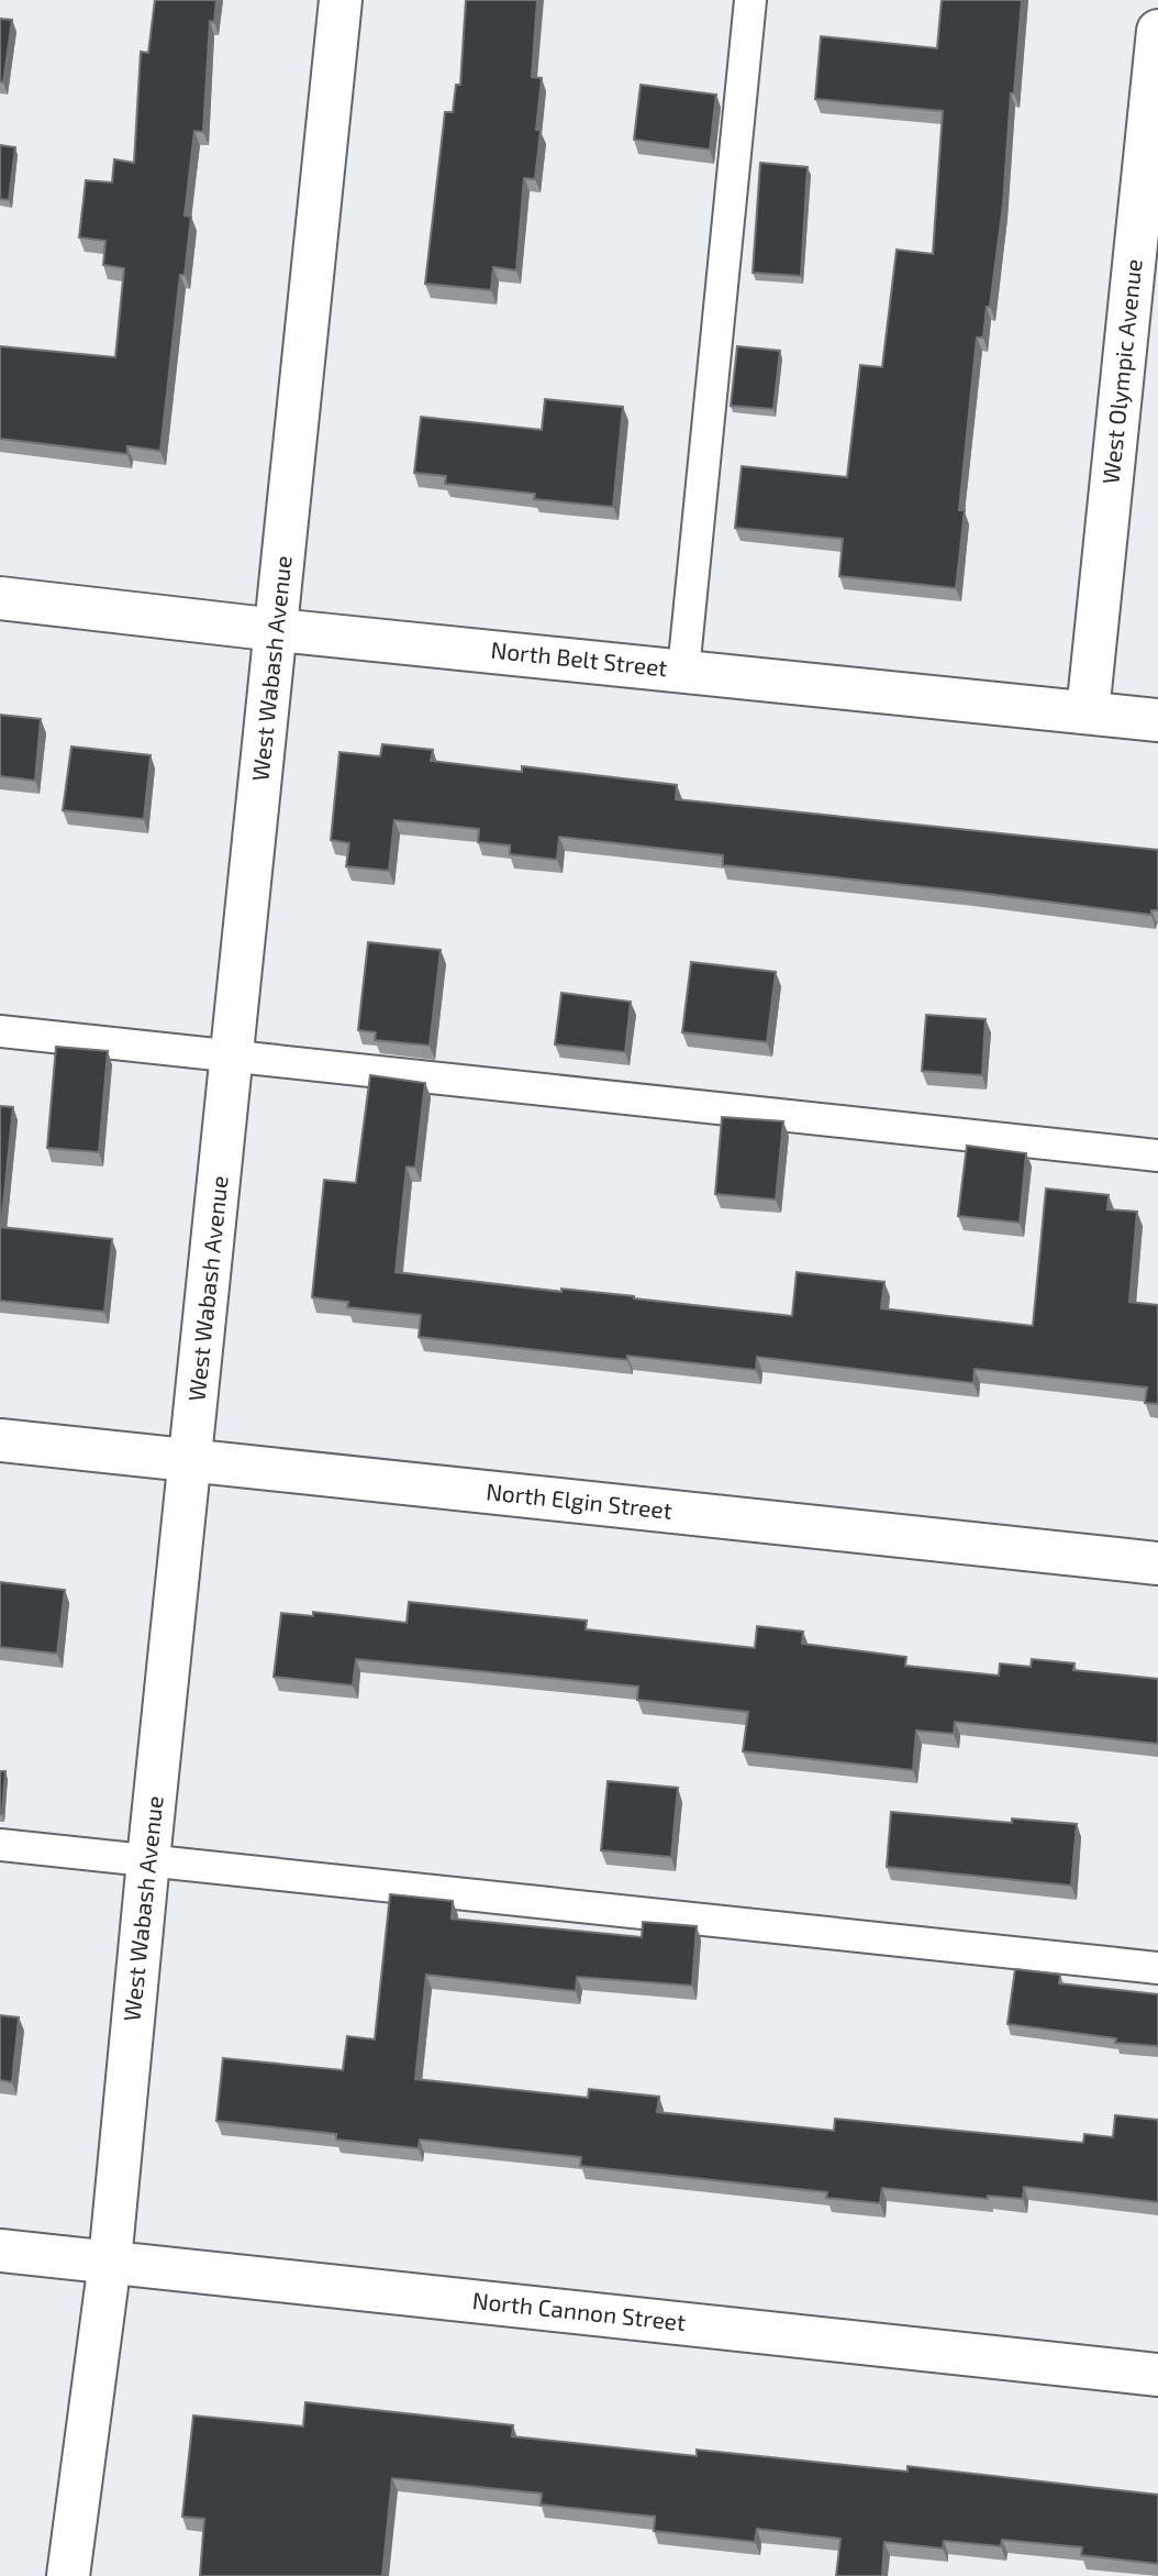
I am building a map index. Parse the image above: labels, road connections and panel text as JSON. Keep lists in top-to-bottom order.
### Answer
{
  "streets": {
    "street": [
      "West Olympic Avenue",
      "North Belt Street",
      "West Wabash Avenue",
      "North Elgin Street",
      "North Cannon Street"
    ]
  },
  "crossings": [
    ["West Olympic Avenue", "North Belt Street"],
    ["North Belt Street", "West Wabash Avenue"],
    ["West Wabash Avenue", "North Elgin Street"],
    ["West Wabash Avenue", "North Cannon Street"]
  ]
}
